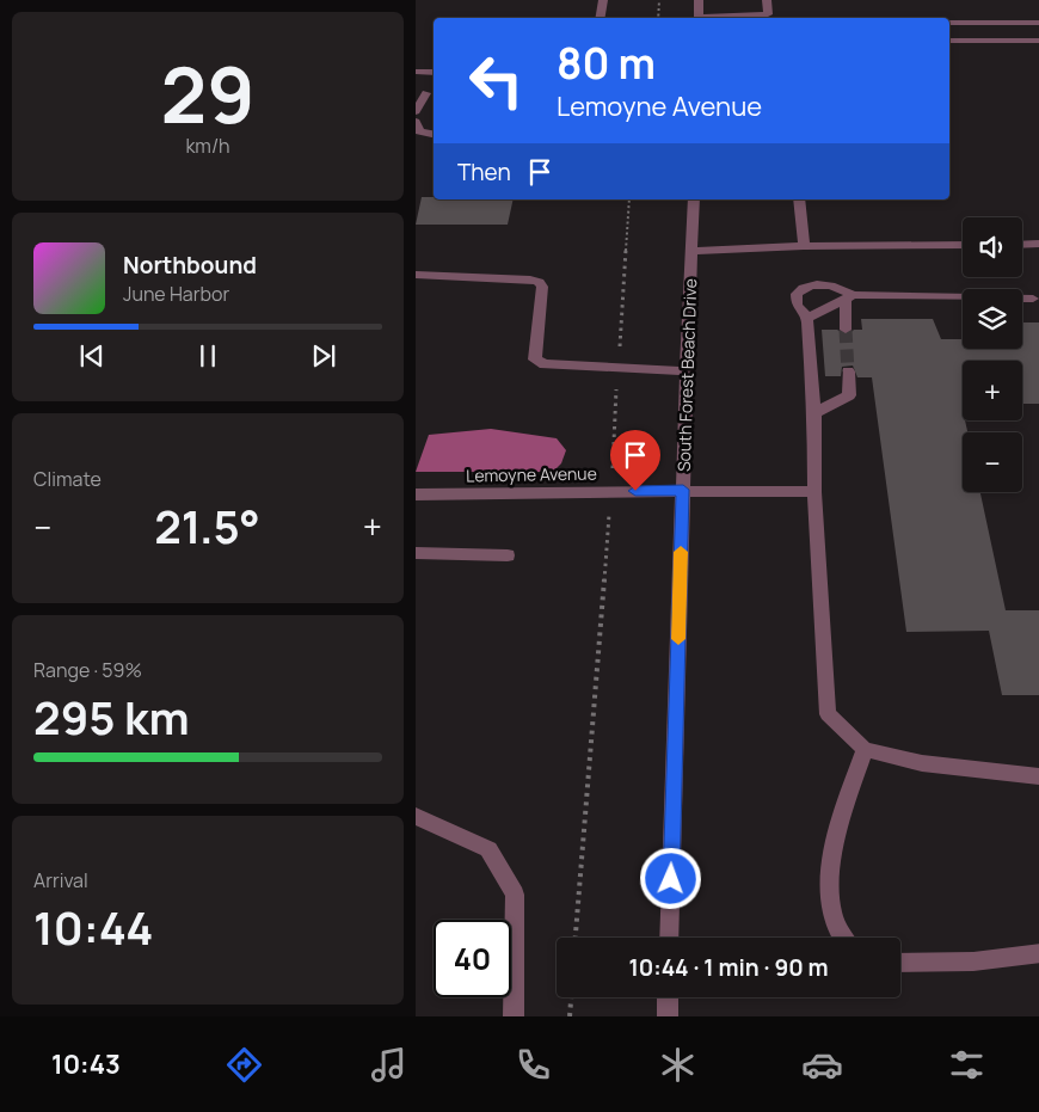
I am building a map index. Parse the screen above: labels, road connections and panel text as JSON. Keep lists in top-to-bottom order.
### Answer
{
  "streets": {
    "street": ["South Forest Beach Drive", "Lemoyne Avenue"]
  },
  "crossings": [
    ["South Forest Beach Drive", "Lemoyne Avenue"]
  ],
  "page": {
    "tile": [
      ["29", "km/h"],
      "Climate",
      ["Range · 59%", "295 km"],
      ["Arrival", "10:44"]
    ],
    "turn": ["80 m", "Lemoyne Avenue"],
    "then": "Then",
    "map_buttons": ["+", "−"],
    "song": ["Northbound", "June Harbor"],
    "heat": ["−", "21.5°", "+"],
    "limit": "40",
    "trip": "10:44 · 1 min · 90 m",
    "tabs": "10:43"
  }
}
